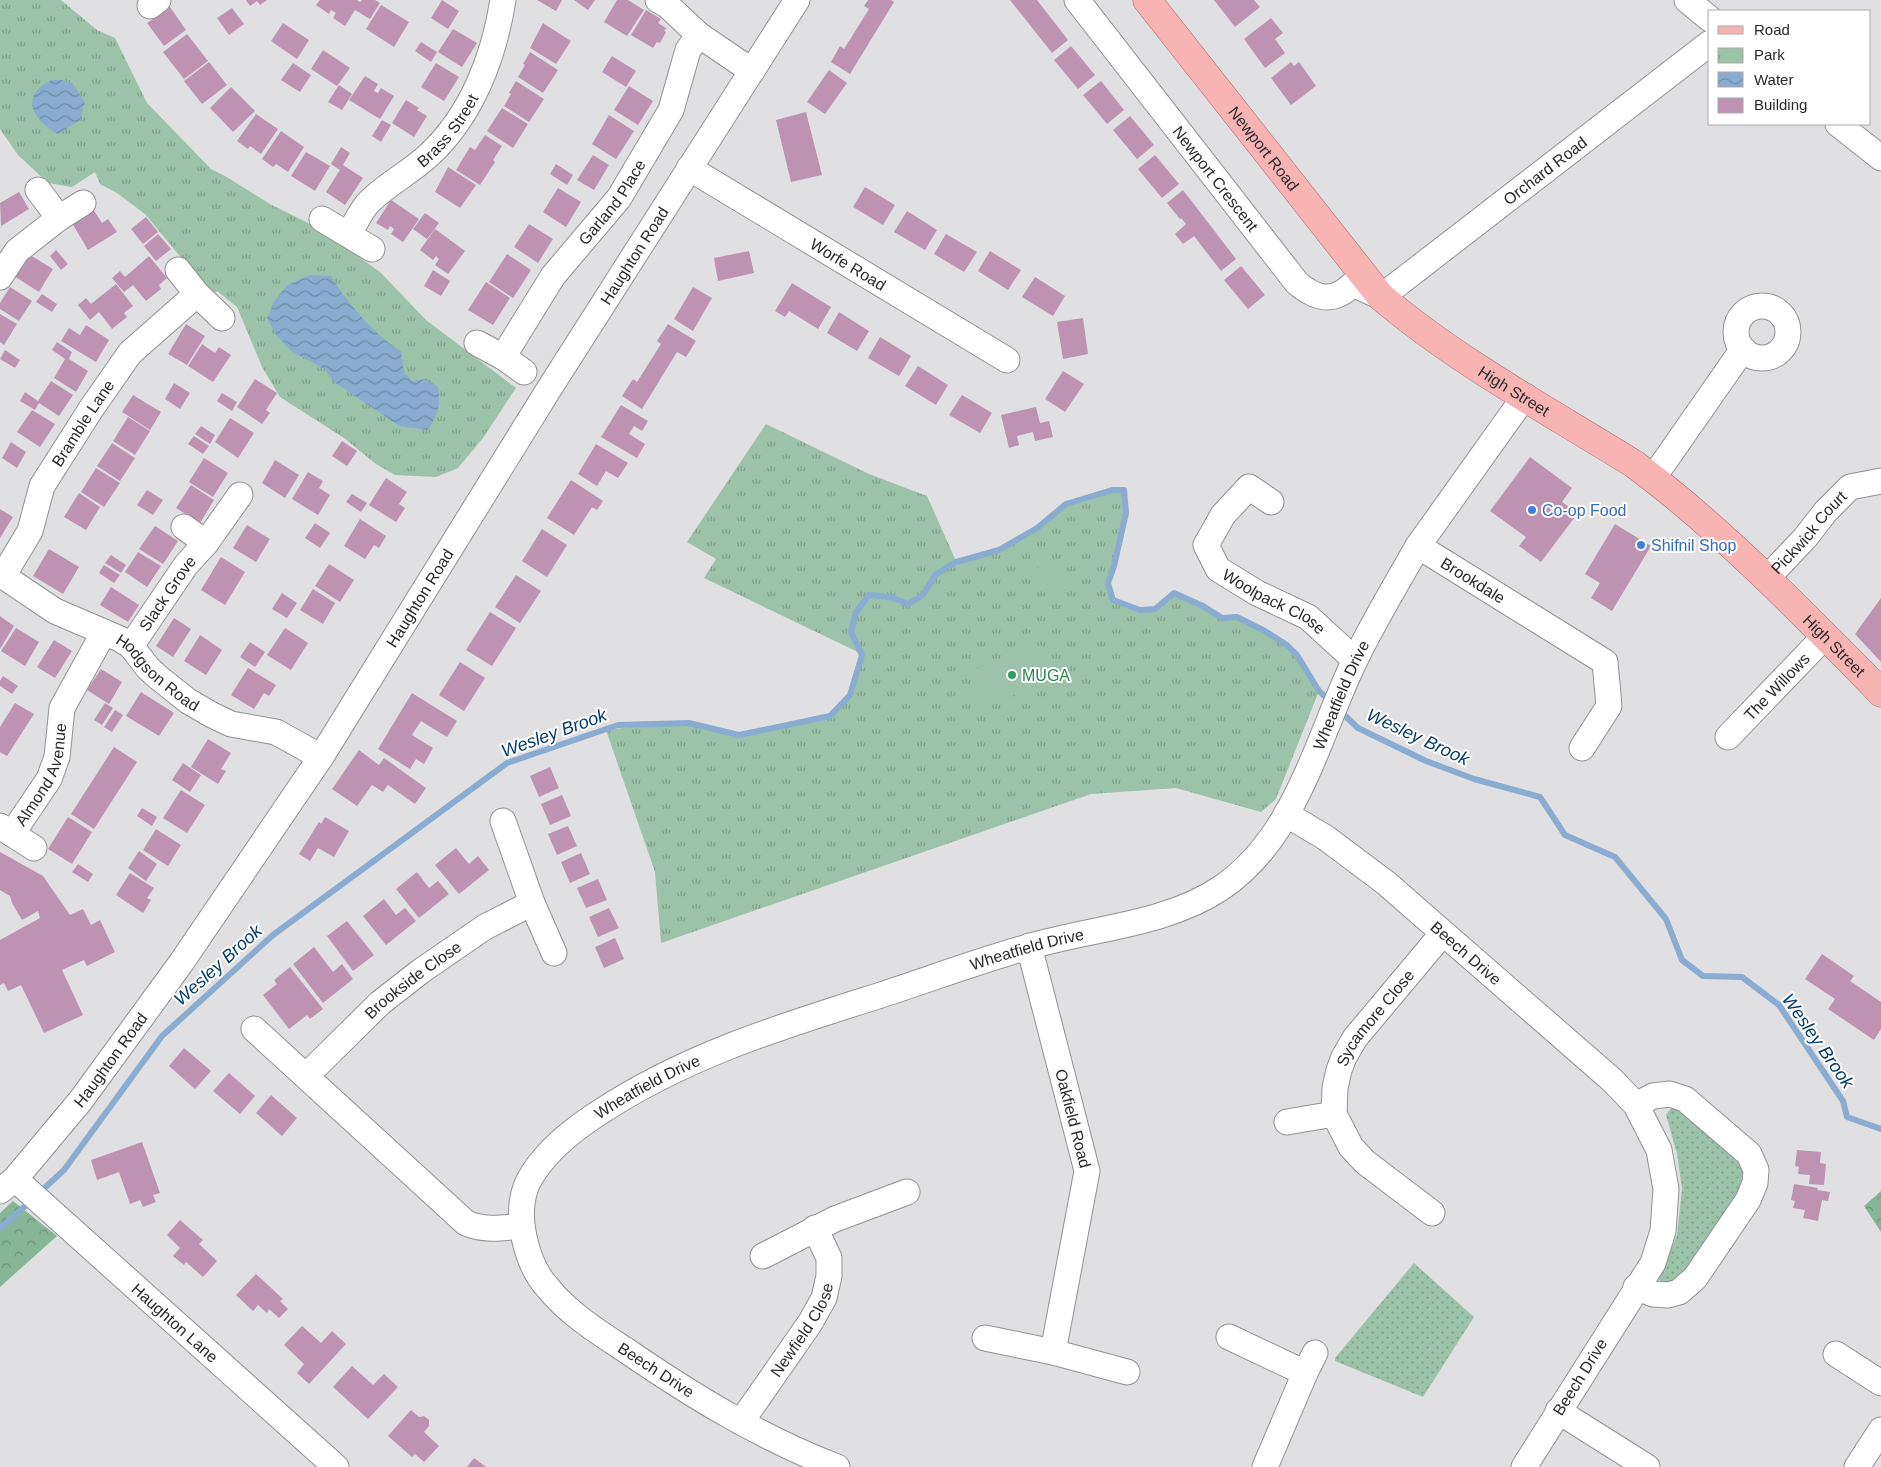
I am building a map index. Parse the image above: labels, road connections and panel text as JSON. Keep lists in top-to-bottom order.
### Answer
{
  "streets": {
    "main road": ["Newport Road", "High Street"],
    "street": [
      "Brass Street",
      "Orchard Road",
      "Newport Crescent",
      "Garland Place",
      "Haughton Road",
      "Worfe Road",
      "Bramble Lane",
      "Pickwick Court",
      "Brookdale",
      "Slack Grove",
      "Woolpack Close",
      "Hodgson Road",
      "The Willows",
      "Wheatfield Drive",
      "Almond Avenue",
      "Beech Drive",
      "Brookside Close",
      "Sycamore Close",
      "Oakfield Road",
      "Haughton Lane",
      "Newfield Close"
    ]
  },
  "crossings": [
    ["Newport Road", "Orchard Road"],
    ["Newport Road", "Newport Crescent"],
    ["Newport Road", "High Street"],
    ["Orchard Road", "Newport Crescent"],
    ["Orchard Road", "High Street"],
    ["Newport Crescent", "High Street"],
    ["Haughton Road", "Worfe Road"],
    ["Haughton Road", "Hodgson Road"],
    ["Haughton Road", "Haughton Lane"],
    ["High Street", "Pickwick Court"],
    ["High Street", "The Willows"],
    ["Bramble Lane", "Hodgson Road"],
    ["Brookdale", "Wheatfield Drive"],
    ["Slack Grove", "Hodgson Road"],
    ["Woolpack Close", "Wheatfield Drive"],
    ["Hodgson Road", "Almond Avenue"],
    ["Wheatfield Drive", "Beech Drive"],
    ["Wheatfield Drive", "Oakfield Road"],
    ["Beech Drive", "Sycamore Close"],
    ["Beech Drive", "Newfield Close"]
  ],
  "water": ["Wesley Brook"],
  "places": ["Co-op Food", "Shifnil Shop", "MUGA"],
  "legend": [
    "Road",
    "Park",
    "Water",
    "Building"
  ]
}
